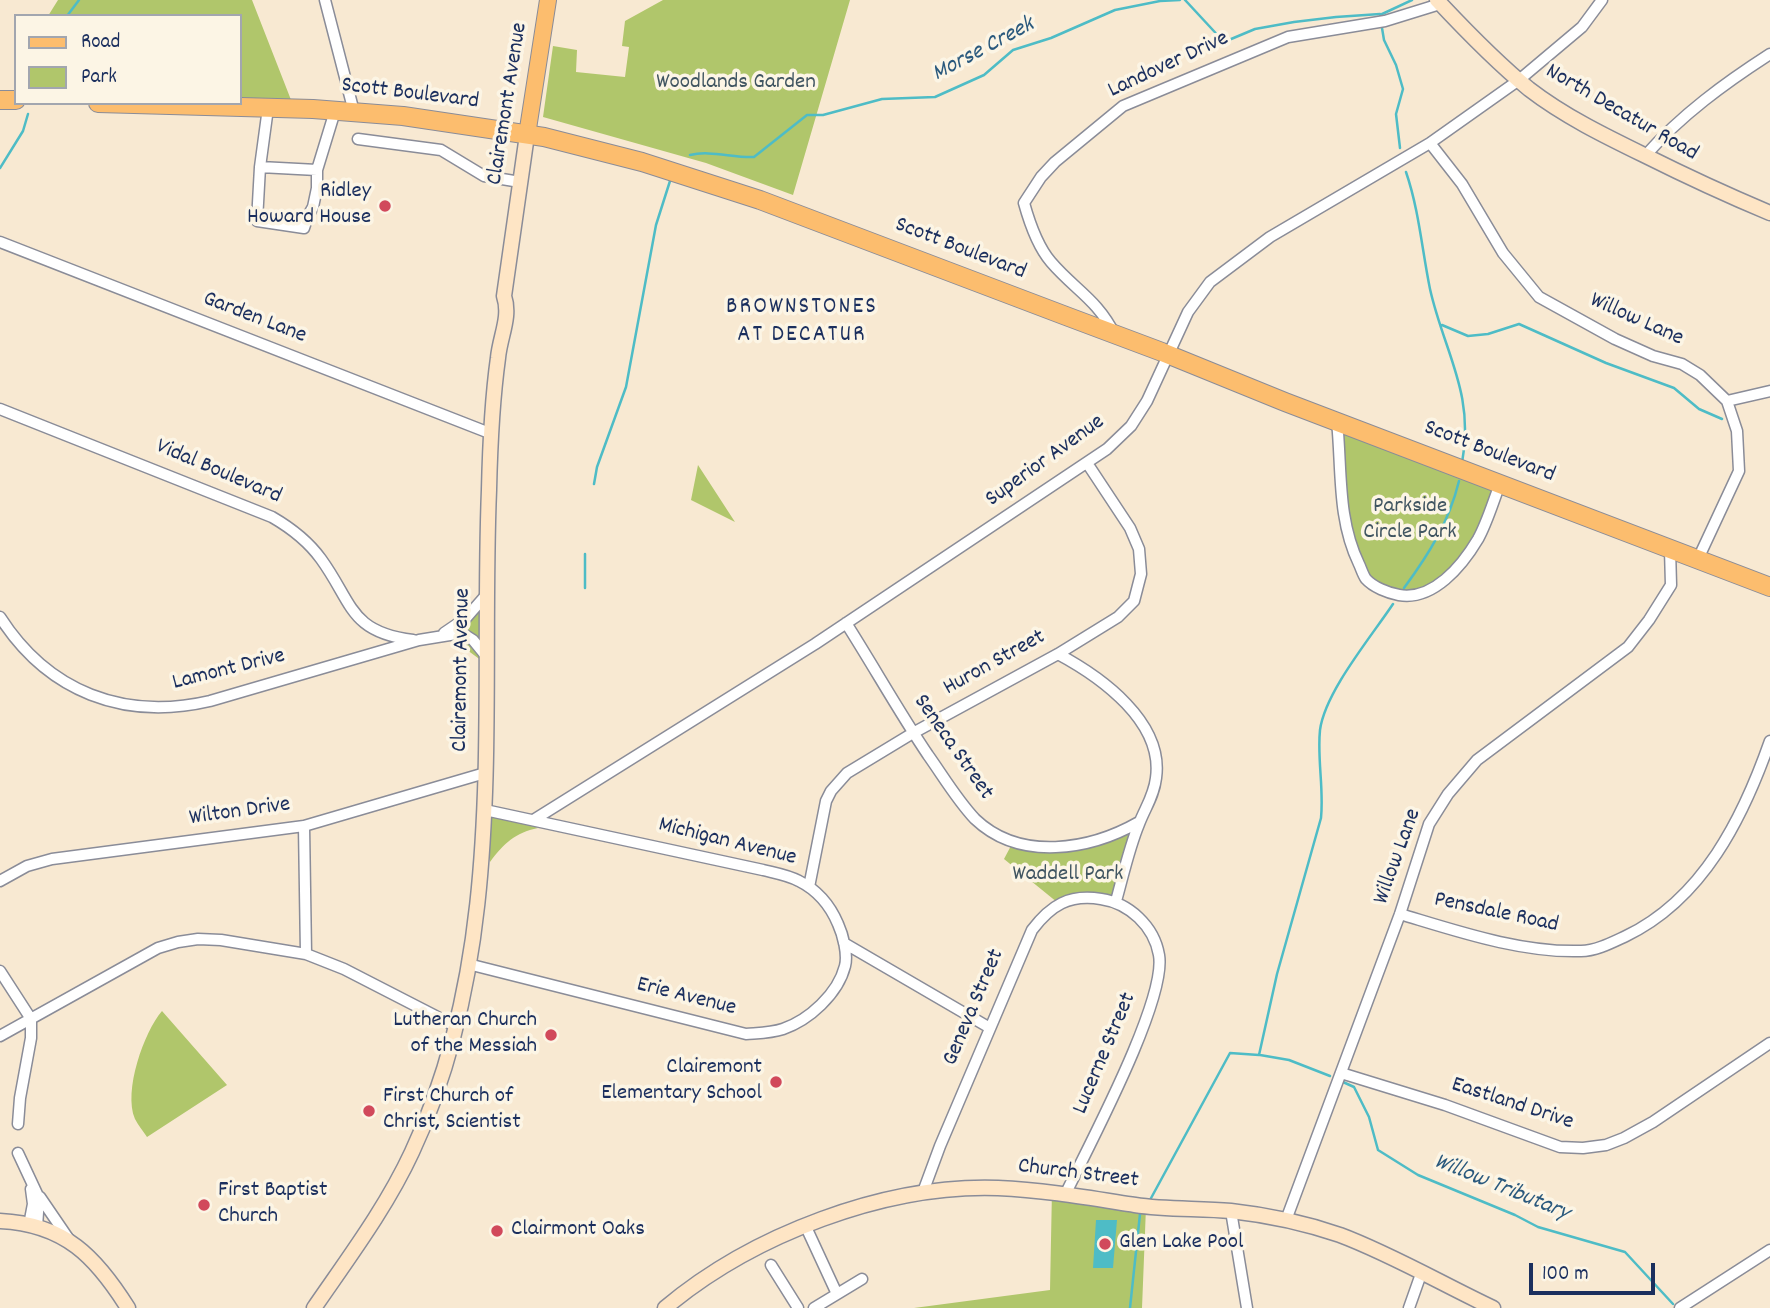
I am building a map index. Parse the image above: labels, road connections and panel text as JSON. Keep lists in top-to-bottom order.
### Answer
{
  "streets": {
    "highway": ["Scott Boulevard"],
    "main road": ["Clairemont Avenue", "North Decatur Road", "Church Street"],
    "street": [
      "Landover Drive",
      "Garden Lane",
      "Willow Lane",
      "Superior Avenue",
      "Vidal Boulevard",
      "Huron Street",
      "Lamont Drive",
      "Seneca Street",
      "Wilton Drive",
      "Michigan Avenue",
      "Pensdale Road",
      "Erie Avenue",
      "Geneva Street",
      "Lucerne Street",
      "Eastland Drive"
    ]
  },
  "crossings": [
    ["Landover Drive", "Scott Boulevard"],
    ["Landover Drive", "North Decatur Road"],
    ["Scott Boulevard", "Clairemont Avenue"],
    ["Scott Boulevard", "Willow Lane"],
    ["Scott Boulevard", "Superior Avenue"],
    ["Clairemont Avenue", "Garden Lane"],
    ["Clairemont Avenue", "Lamont Drive"],
    ["Clairemont Avenue", "Wilton Drive"],
    ["Clairemont Avenue", "Michigan Avenue"],
    ["Clairemont Avenue", "Erie Avenue"],
    ["North Decatur Road", "Superior Avenue"],
    ["Willow Lane", "Superior Avenue"],
    ["Willow Lane", "Pensdale Road"],
    ["Willow Lane", "Eastland Drive"],
    ["Willow Lane", "Church Street"],
    ["Superior Avenue", "Huron Street"],
    ["Superior Avenue", "Seneca Street"],
    ["Superior Avenue", "Michigan Avenue"],
    ["Vidal Boulevard", "Lamont Drive"],
    ["Huron Street", "Seneca Street"],
    ["Huron Street", "Michigan Avenue"],
    ["Michigan Avenue", "Erie Avenue"],
    ["Geneva Street", "Lucerne Street"],
    ["Geneva Street", "Church Street"],
    ["Lucerne Street", "Church Street"]
  ],
  "districts": ["BROWNSTONES AT DECATUR"],
  "water": ["Morse Creek", "Willow Tributary"],
  "parks": ["Woodlands Garden", "Parkside Circle Park", "Waddell Park"],
  "places": [
    "Ridley Howard House",
    "Lutheran Church of the Messiah",
    "Clairemont Elementary School",
    "First Church of Christ, Scientist",
    "First Baptist Church",
    "Clairmont Oaks",
    "Glen Lake Pool"
  ],
  "legend": ["Road", "Park"],
  "scale_bar": "100 m"
}
